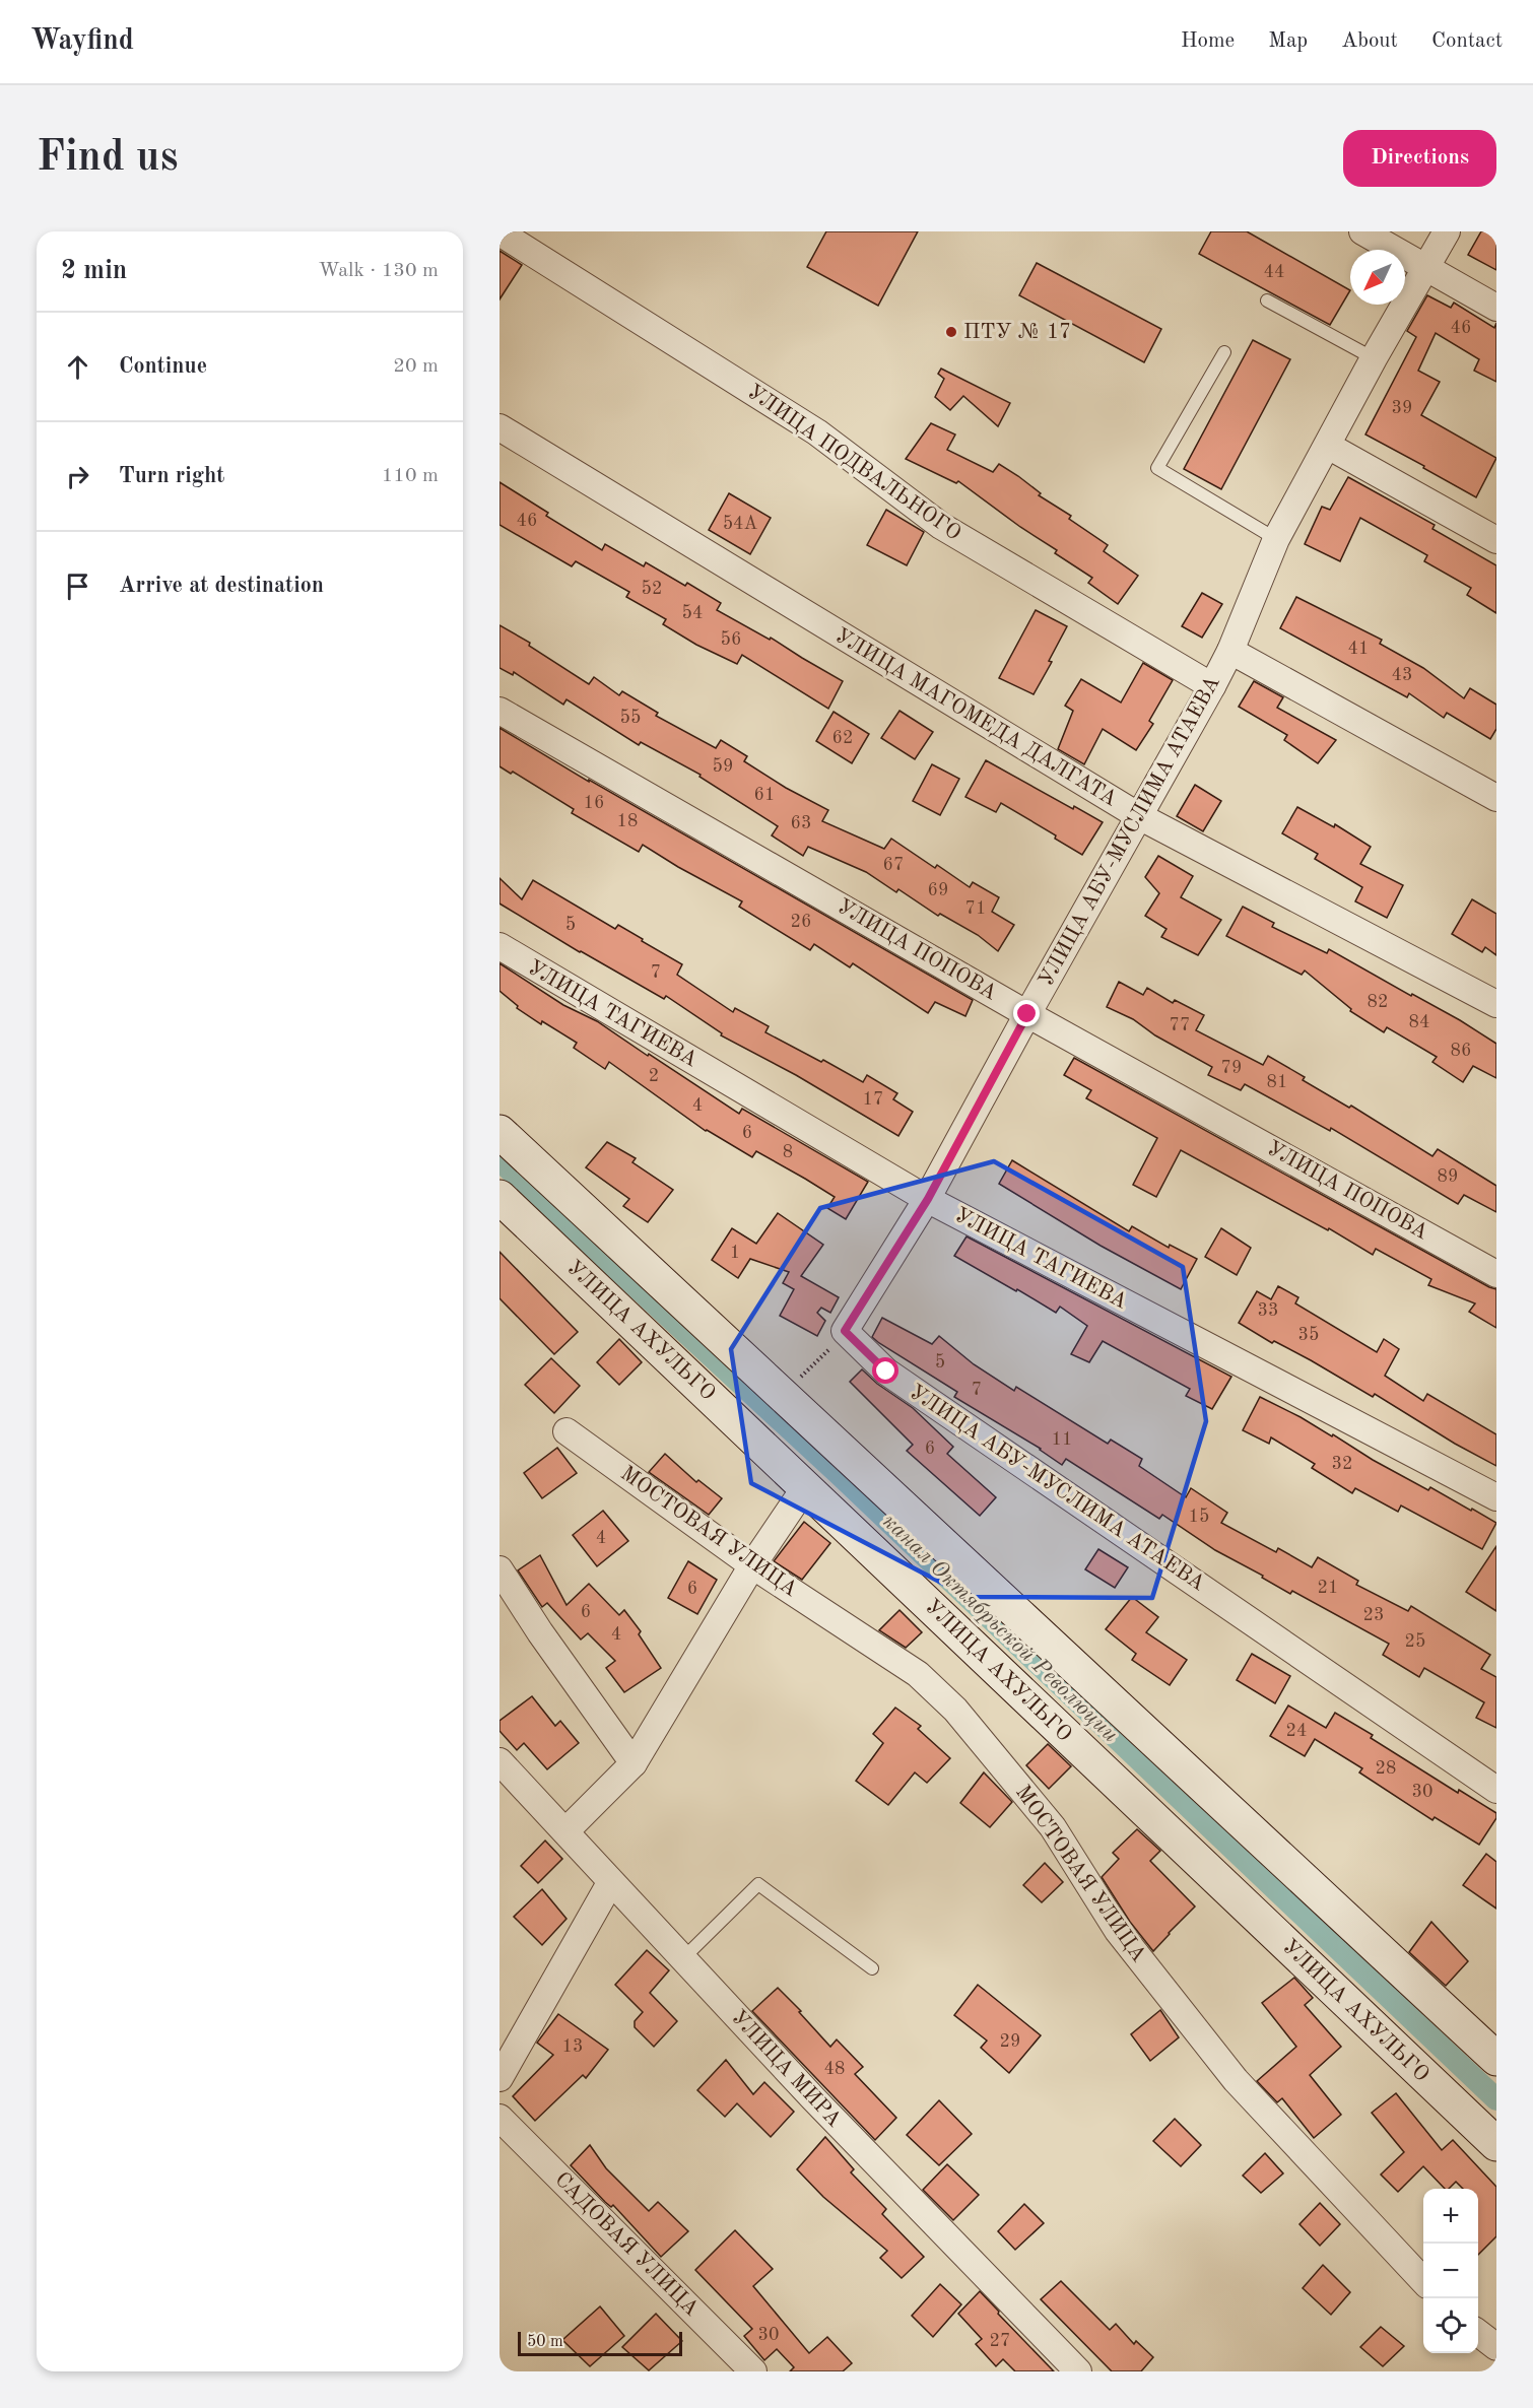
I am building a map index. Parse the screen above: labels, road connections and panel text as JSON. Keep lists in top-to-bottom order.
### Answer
{
  "streets": {
    "main road": ["УЛИЦА АХУЛЬГО"],
    "street": [
      "УЛИЦА ПОДВАЛЬНОГО",
      "УЛИЦА МАГОМЕДА ДАЛГАТА",
      "УЛИЦА АБУ-МУСЛИМА АТАЕВА",
      "УЛИЦА ПОПОВА",
      "УЛИЦА ТАГИЕВА",
      "МОСТОВАЯ УЛИЦА",
      "УЛИЦА МИРА",
      "САДОВАЯ УЛИЦА"
    ]
  },
  "crossings": [
    ["УЛИЦА ПОДВАЛЬНОГО", "УЛИЦА АБУ-МУСЛИМА АТАЕВА"],
    ["УЛИЦА МАГОМЕДА ДАЛГАТА", "УЛИЦА АБУ-МУСЛИМА АТАЕВА"],
    ["УЛИЦА АБУ-МУСЛИМА АТАЕВА", "УЛИЦА ПОПОВА"],
    ["УЛИЦА АБУ-МУСЛИМА АТАЕВА", "УЛИЦА ТАГИЕВА"]
  ],
  "water": ["канал Октябрьской Революции"],
  "places": ["ПТУ № 17"],
  "house_numbers": [
    "44",
    "46",
    "39",
    "46",
    "54А",
    "52",
    "54",
    "56",
    "41",
    "43",
    "55",
    "62",
    "59",
    "61",
    "16",
    "18",
    "63",
    "67",
    "69",
    "71",
    "26",
    "5",
    "7",
    "82",
    "84",
    "77",
    "86",
    "79",
    "2",
    "81",
    "17",
    "4",
    "6",
    "8",
    "89",
    "1",
    "33",
    "35",
    "5",
    "7",
    "11",
    "6",
    "32",
    "15",
    "4",
    "21",
    "6",
    "6",
    "23",
    "4",
    "25",
    "24",
    "28",
    "30",
    "29",
    "13",
    "48",
    "30",
    "27"
  ],
  "scale_bar": "50 m",
  "north": "bottom left",
  "page": {
    "header": "Wayfind",
    "nav": [
      "Home",
      "Map",
      "About",
      "Contact"
    ],
    "buttons": "Directions",
    "title": "Find us",
    "heading": ["2 min", "Walk · 130 m"],
    "list": [
      ["Continue", "20 m"],
      ["Turn right", "110 m"],
      "Arrive at destination"
    ],
    "map_buttons": ["+", "−"],
    "scale": "50 m"
  }
}
